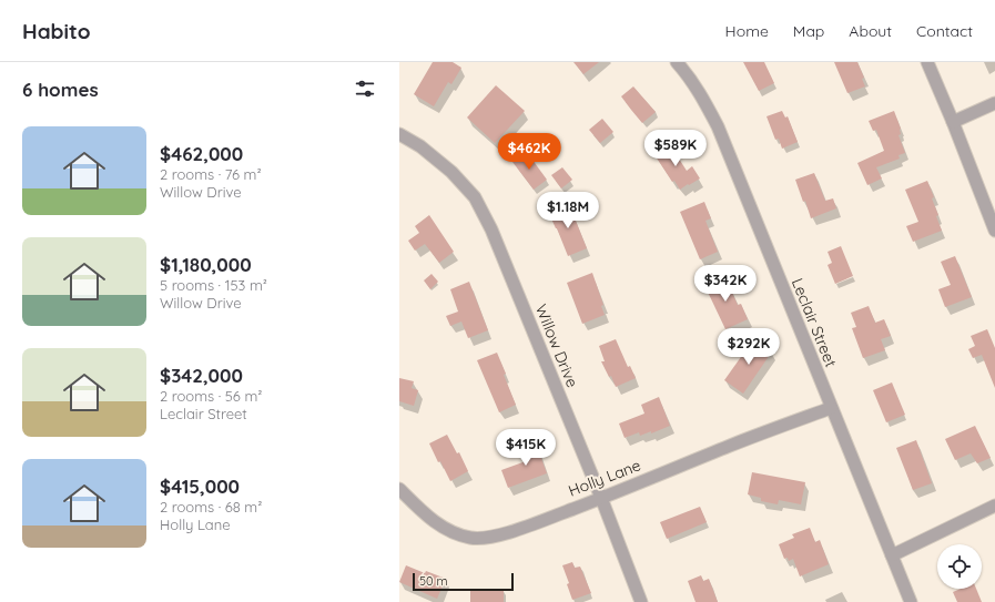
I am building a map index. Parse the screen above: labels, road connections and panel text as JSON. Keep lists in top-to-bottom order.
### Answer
{
  "streets": {
    "street": ["Leclair Street", "Willow Drive", "Holly Lane"]
  },
  "crossings": [
    ["Leclair Street", "Holly Lane"],
    ["Willow Drive", "Holly Lane"]
  ],
  "scale_bar": "50 m",
  "page": {
    "header": "Habito",
    "nav": [
      "Home",
      "Map",
      "About",
      "Contact"
    ],
    "heading": "6 homes",
    "list": [
      {
        "name": "$462,000",
        "note": "2 rooms · 76 m² · Willow Drive"
      },
      {
        "name": "$1,180,000",
        "note": "5 rooms · 153 m² · Willow Drive"
      },
      {
        "name": "$342,000",
        "note": "2 rooms · 56 m² · Leclair Street"
      },
      {
        "name": "$415,000",
        "note": "2 rooms · 68 m² · Holly Lane"
      }
    ],
    "price": [
      "$589K",
      "$462K",
      "$1.18M",
      "$342K",
      "$292K",
      "$415K"
    ],
    "scale": "50 m"
  }
}
